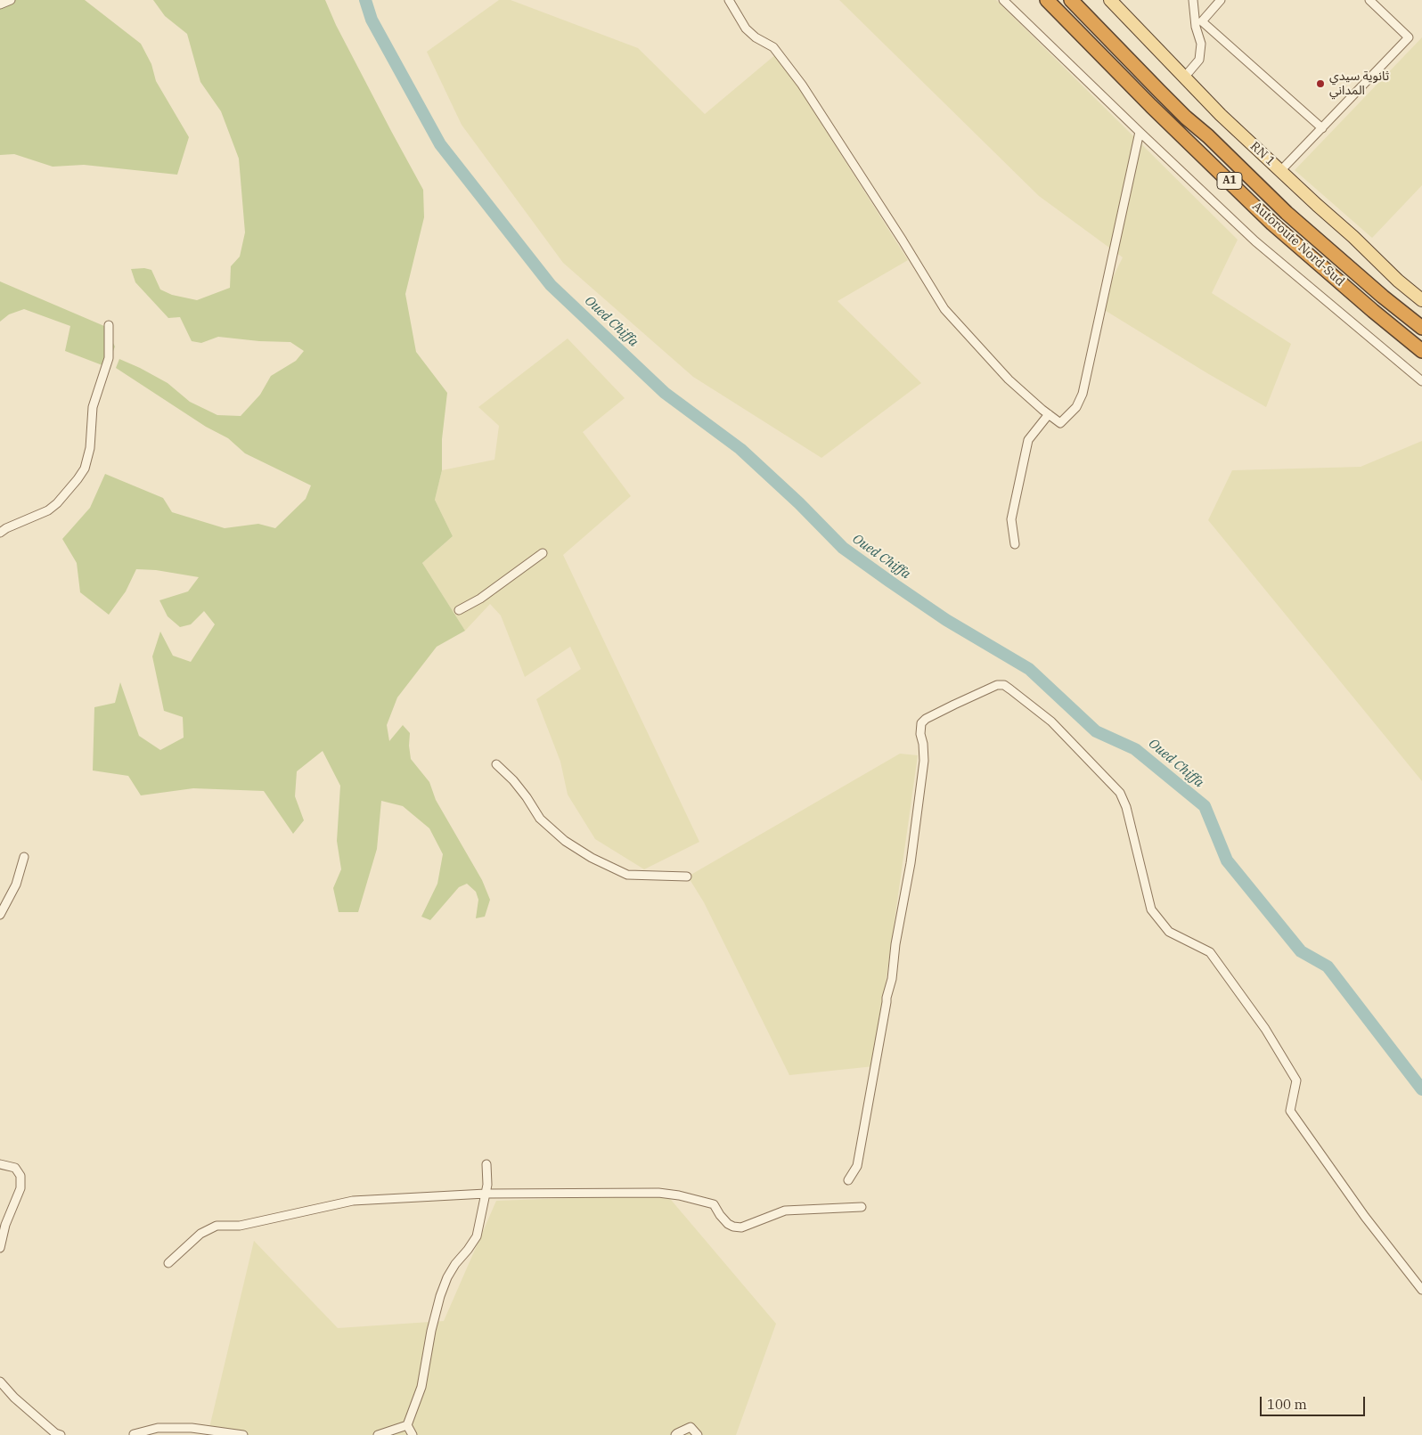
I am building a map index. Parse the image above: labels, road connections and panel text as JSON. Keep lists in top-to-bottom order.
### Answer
{
  "streets": {
    "highway": ["A1", "Autoroute Nord-Sud"],
    "main road": ["RN 1"]
  },
  "water": ["Oued Chiffa"],
  "places": ["ثانوية سيدي المداني"],
  "scale_bar": "100 m"
}
